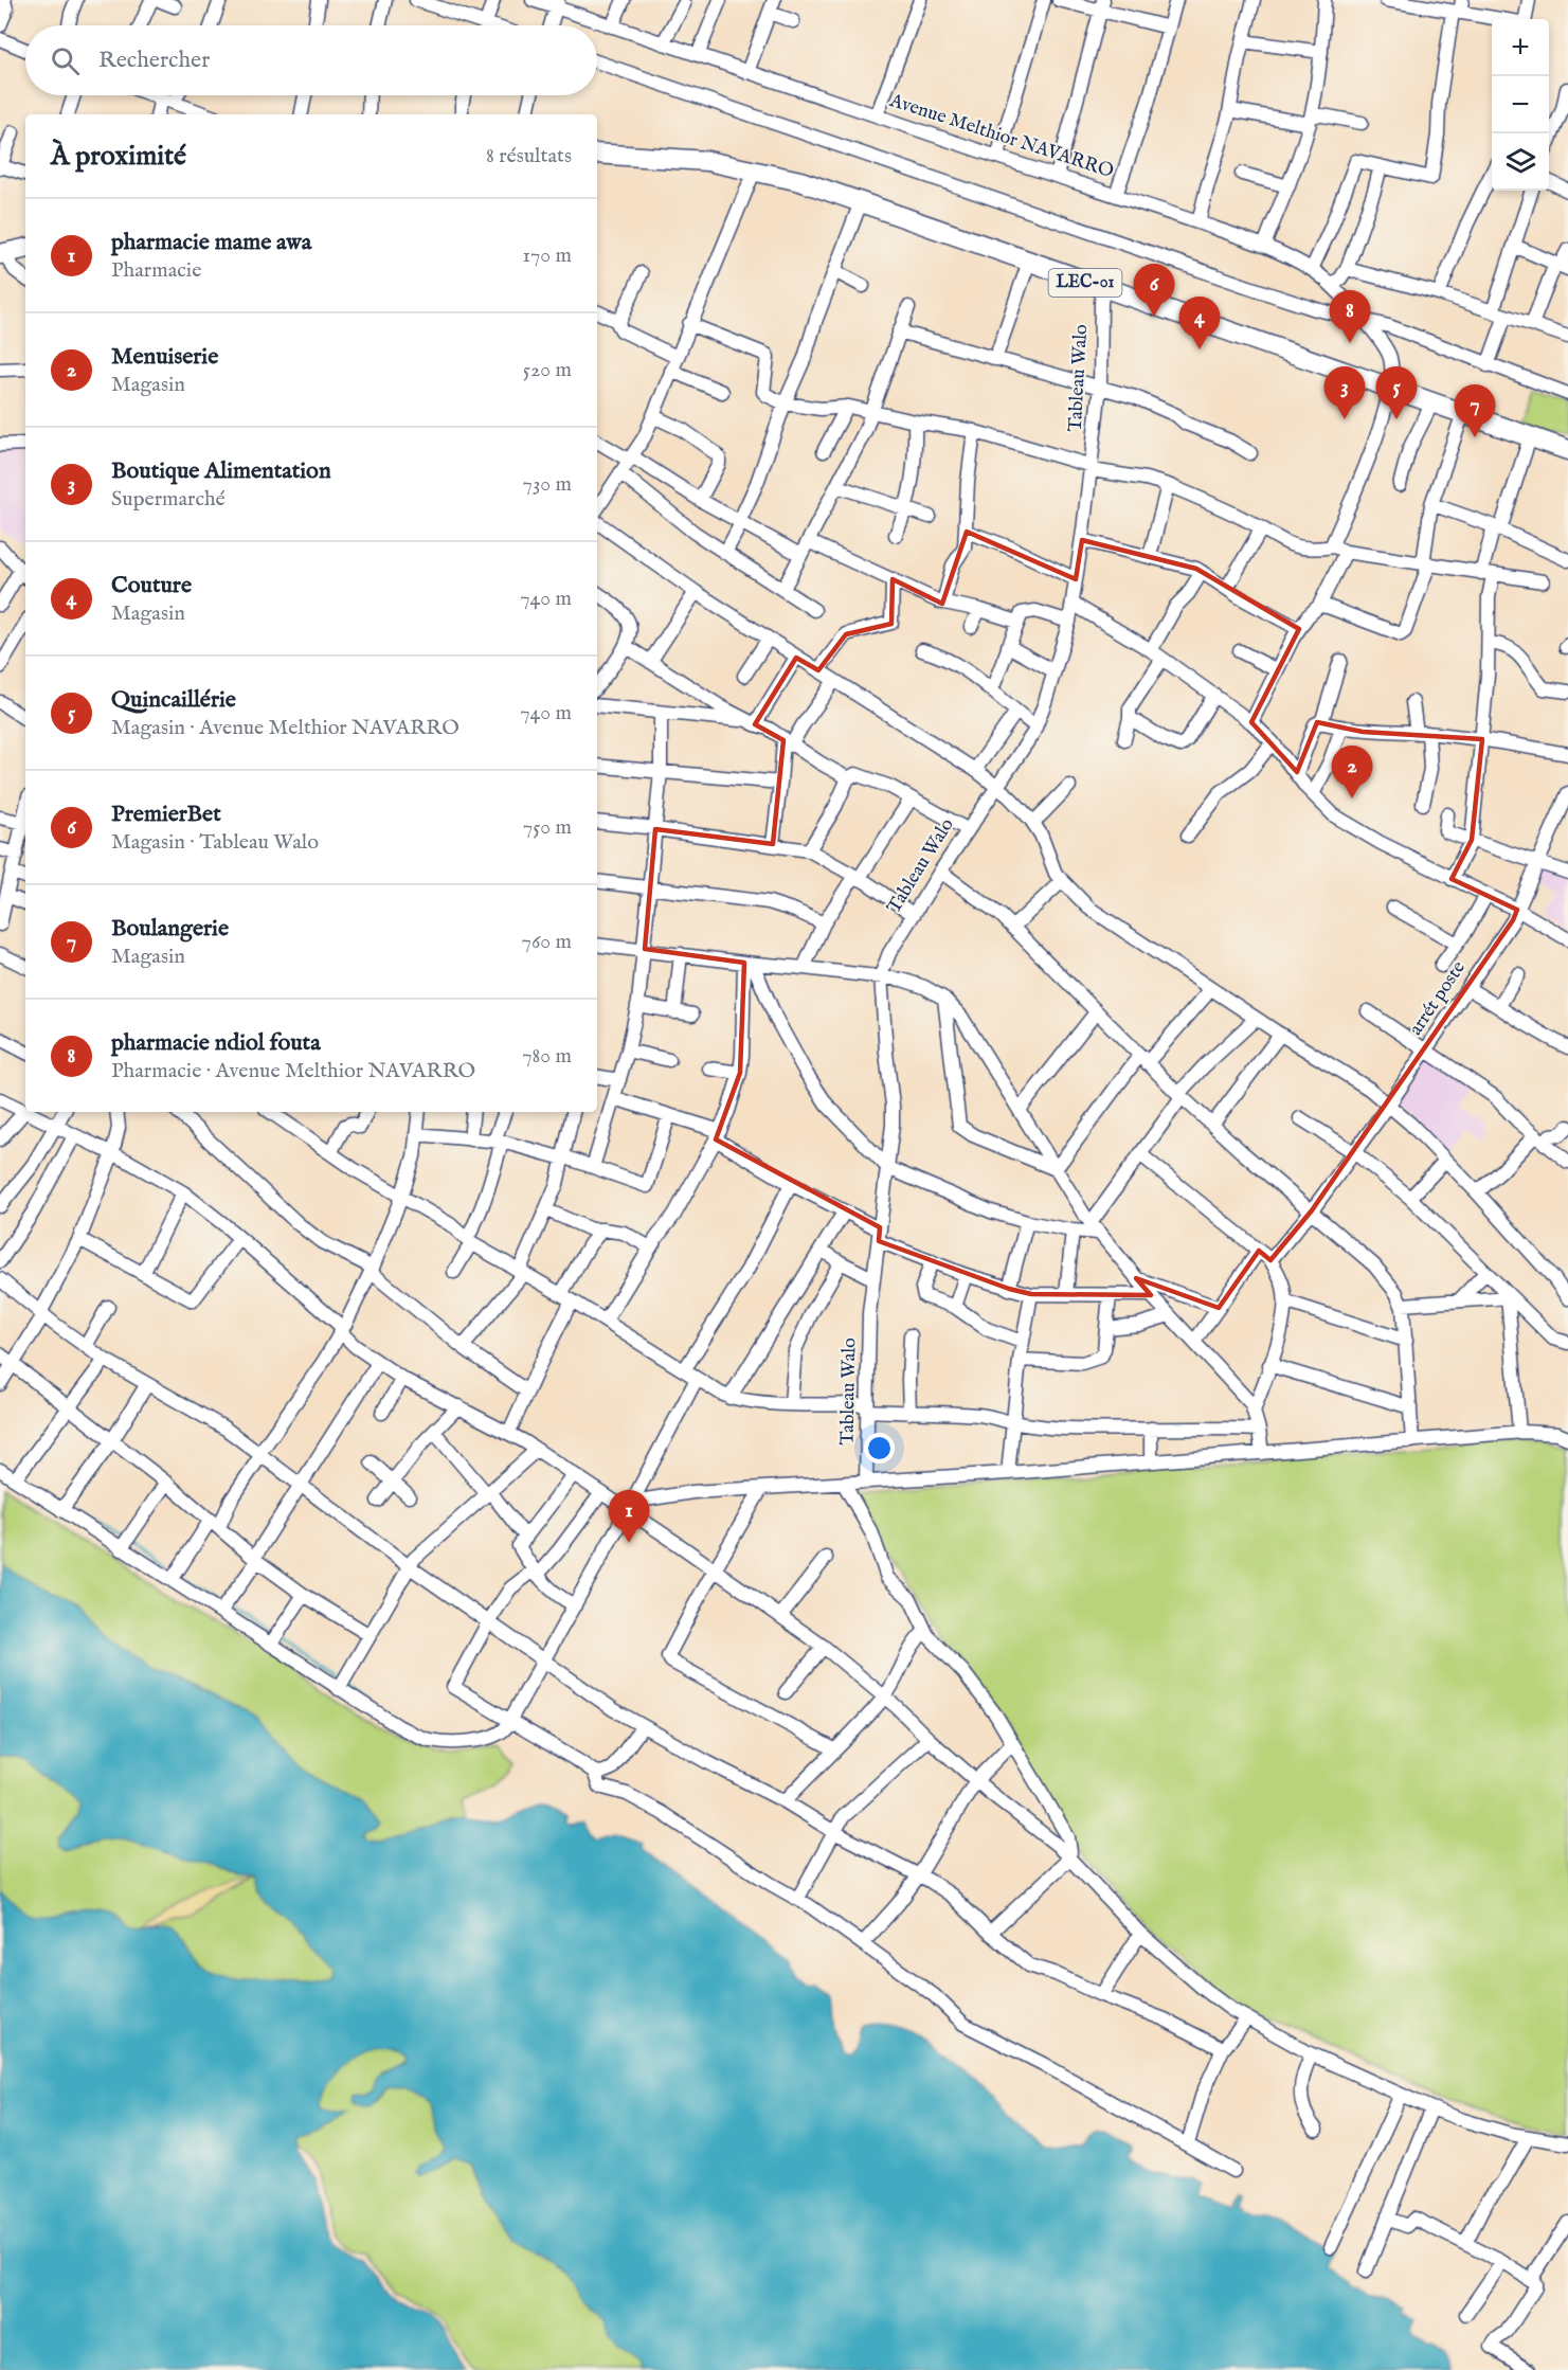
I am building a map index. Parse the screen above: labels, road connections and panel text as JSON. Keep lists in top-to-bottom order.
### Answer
{
  "streets": {
    "highway": ["LEC-01"],
    "street": ["Avenue Melthior NAVARRO", "Tableau Walo", "arrét poste"]
  },
  "crossings": [
    ["Avenue Melthior NAVARRO", "LEC-01"],
    ["LEC-01", "Tableau Walo"]
  ],
  "page": {
    "map_buttons": ["+", "−"],
    "search": "Rechercher",
    "heading": ["À proximité", "8 résultats"],
    "list": [
      {
        "mark": "1",
        "name": "pharmacie mame awa",
        "note": "Pharmacie",
        "value": "170 m"
      },
      {
        "mark": "2",
        "name": "Menuiserie",
        "note": "Magasin",
        "value": "520 m"
      },
      {
        "mark": "3",
        "name": "Boutique Alimentation",
        "note": "Supermarché",
        "value": "730 m"
      },
      {
        "mark": "4",
        "name": "Couture",
        "note": "Magasin",
        "value": "740 m"
      },
      {
        "mark": "5",
        "name": "Quincaillérie",
        "note": "Magasin · Avenue Melthior NAVARRO",
        "value": "740 m"
      },
      {
        "mark": "6",
        "name": "PremierBet",
        "note": "Magasin · Tableau Walo",
        "value": "750 m"
      },
      {
        "mark": "7",
        "name": "Boulangerie",
        "note": "Magasin",
        "value": "760 m"
      },
      {
        "mark": "8",
        "name": "pharmacie ndiol fouta",
        "note": "Pharmacie · Avenue Melthior NAVARRO",
        "value": "780 m"
      }
    ],
    "pins": [
      "6",
      "8",
      "4",
      "3",
      "5",
      "7",
      "2",
      "1"
    ]
  }
}
